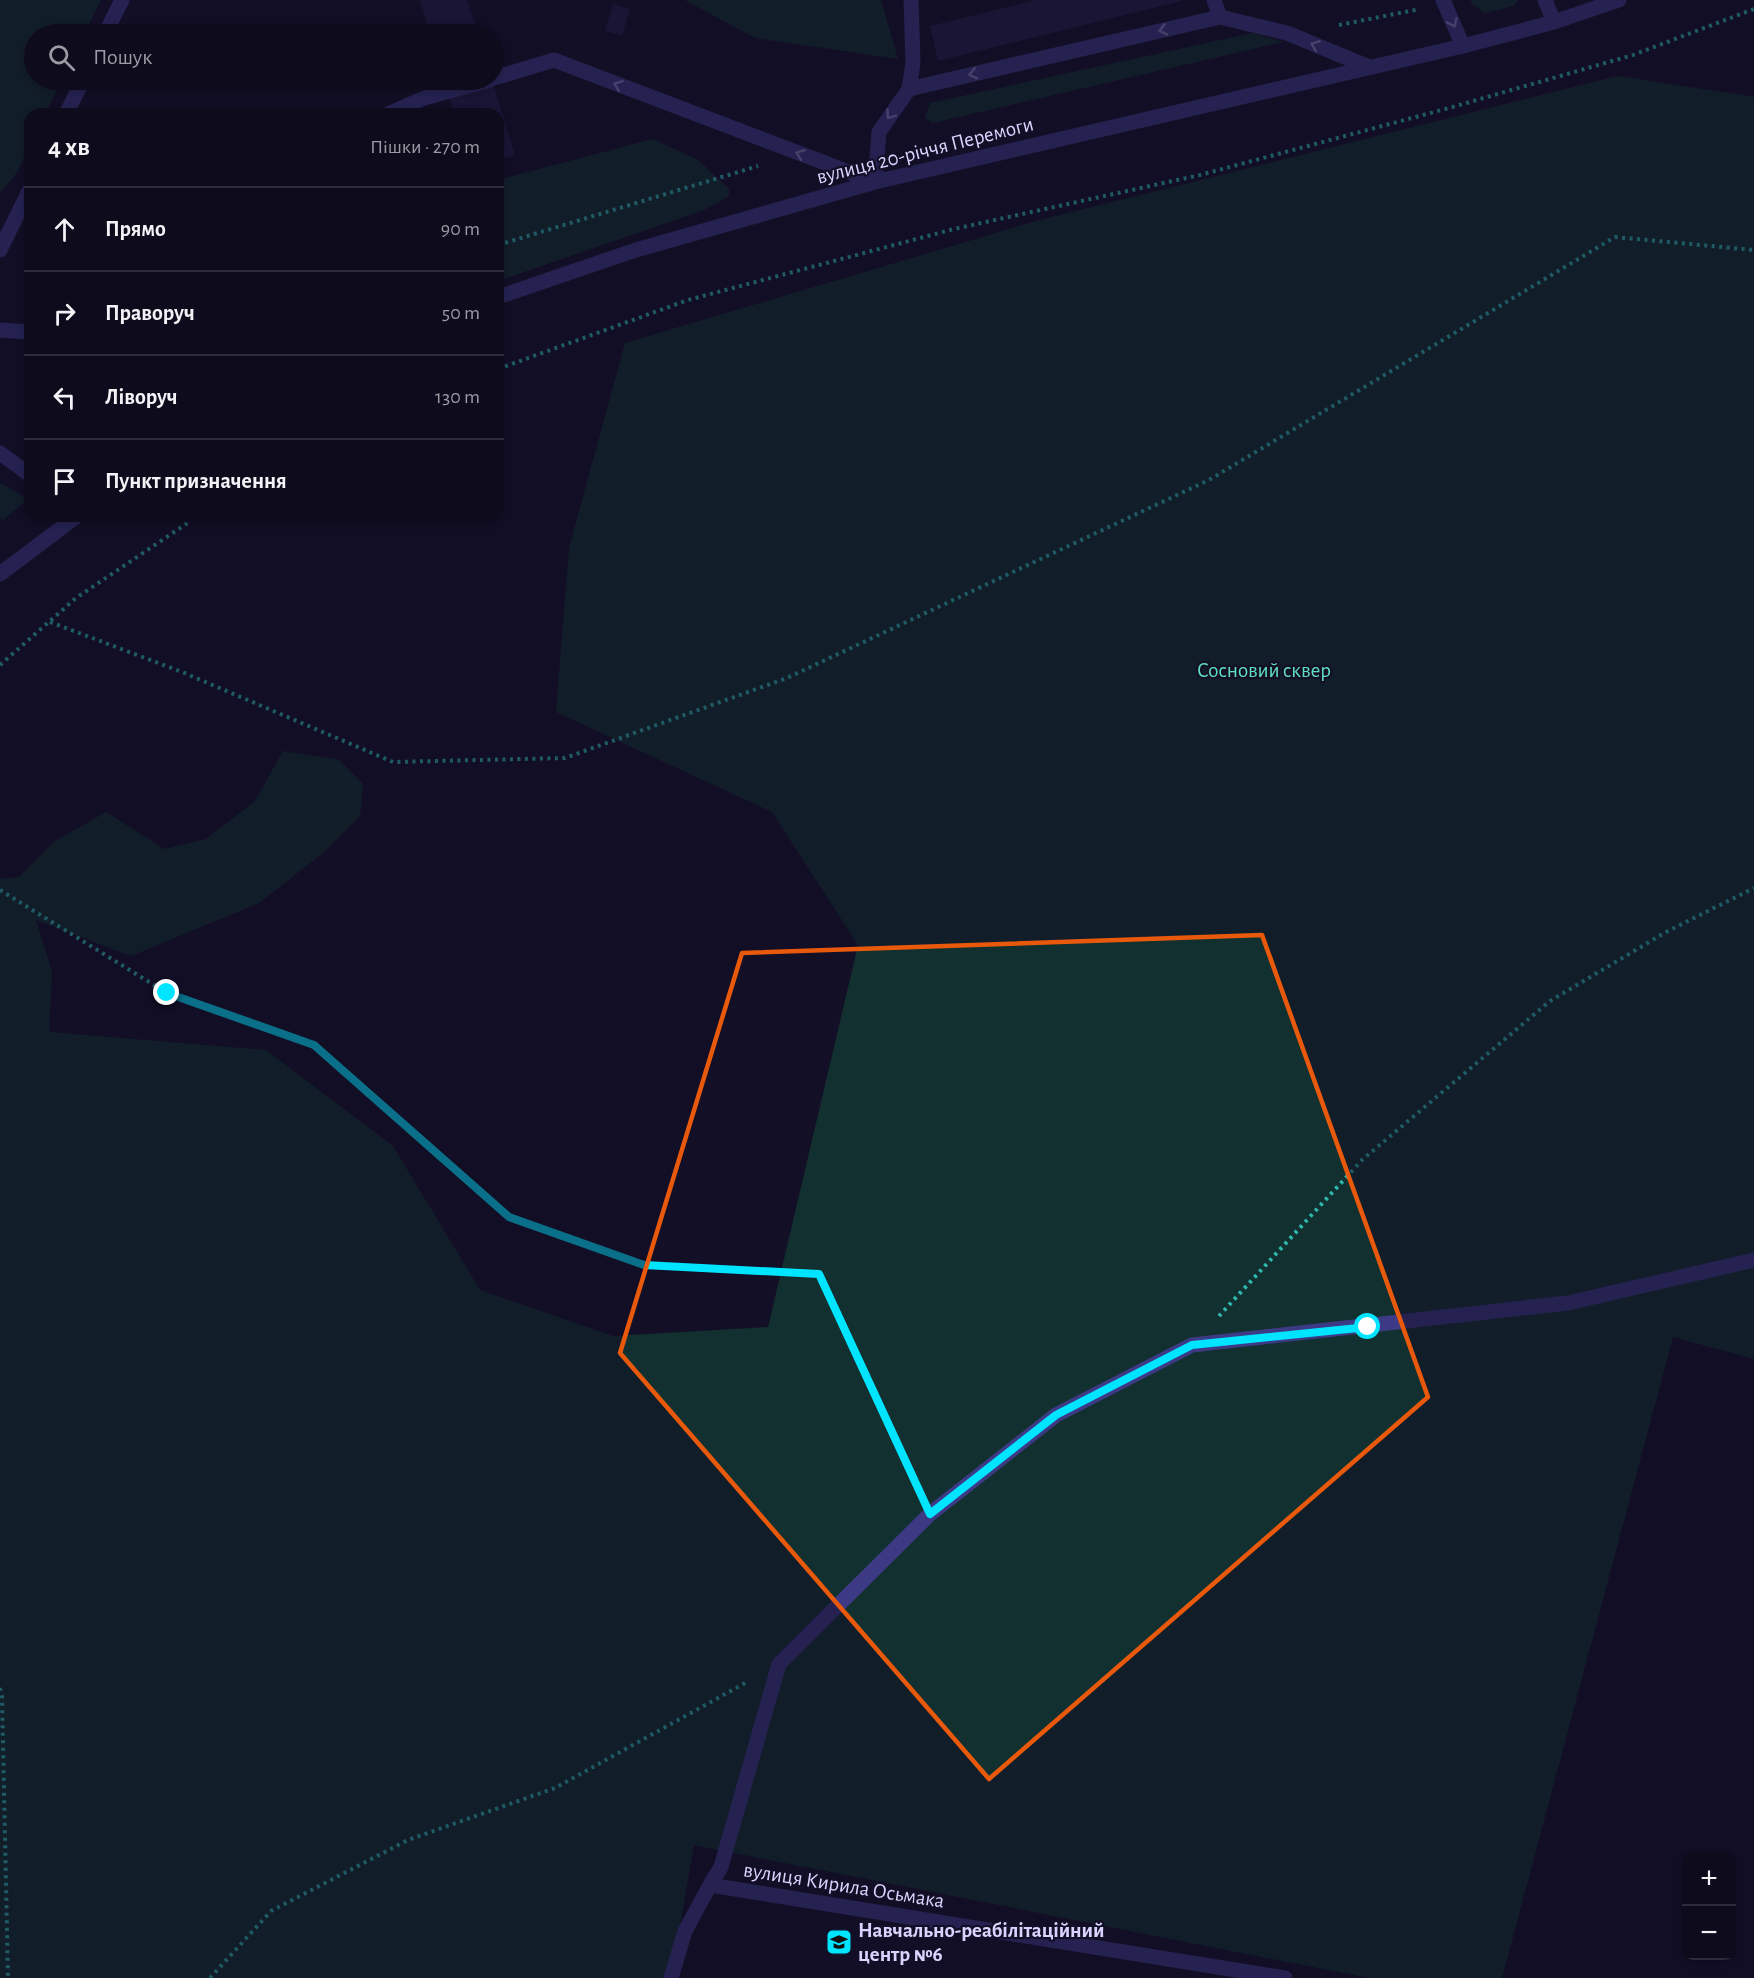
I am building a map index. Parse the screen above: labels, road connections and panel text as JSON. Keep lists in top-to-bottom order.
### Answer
{
  "streets": {
    "street": ["вулиця 20-річчя Перемоги", "вулиця Кирила Осьмака"]
  },
  "parks": ["Сосновий сквер"],
  "places": {
    "school or university": ["Навчально-реабілітаційний центр №6"]
  },
  "page": {
    "search": "Пошук",
    "heading": ["4 хв", "Пішки · 270 m"],
    "list": [
      ["Прямо", "90 m"],
      ["Праворуч", "50 m"],
      ["Ліворуч", "130 m"],
      "Пункт призначення"
    ],
    "map_buttons": ["+", "−"]
  }
}
